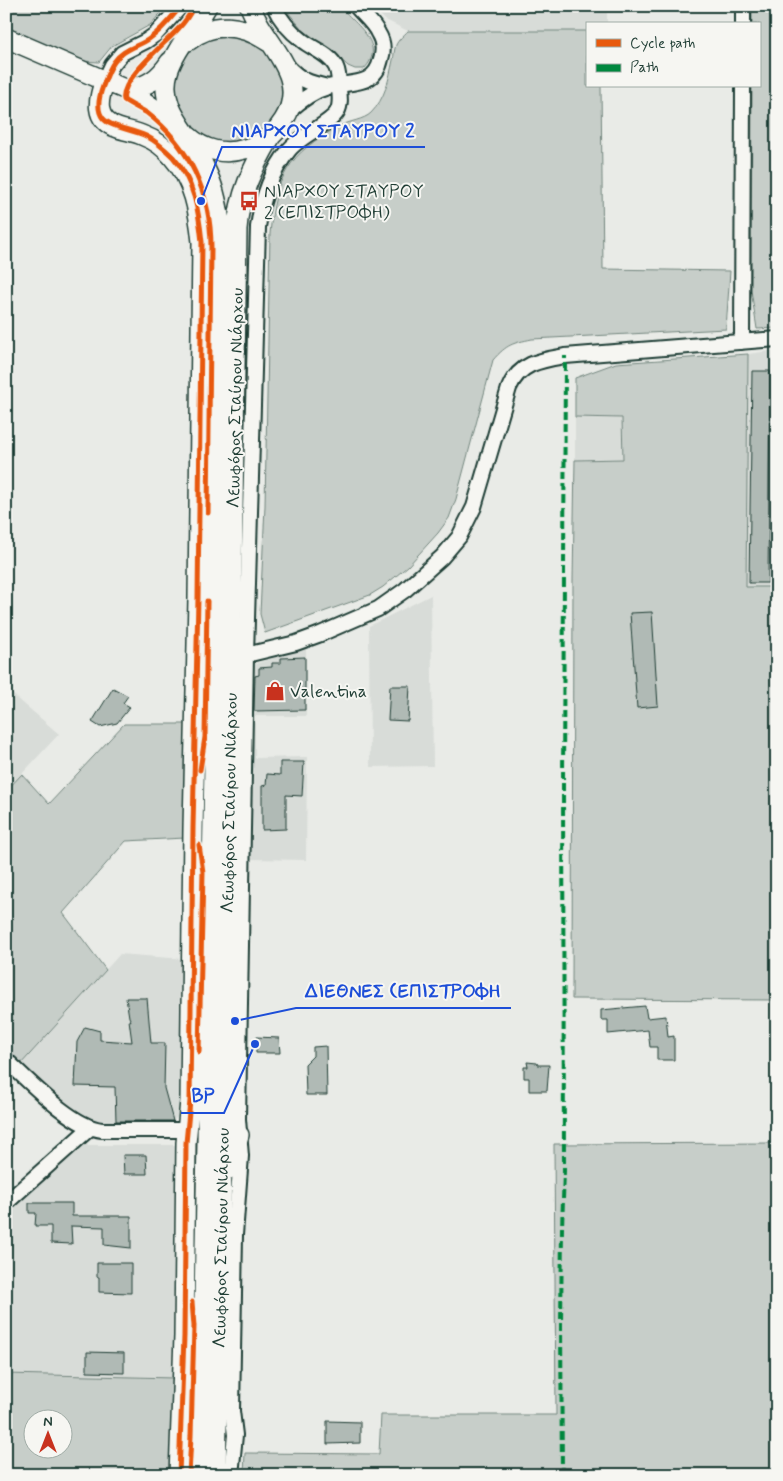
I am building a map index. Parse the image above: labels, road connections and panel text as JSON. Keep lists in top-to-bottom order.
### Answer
{
  "streets": {
    "main road": ["Λεωφόρος Σταύρου Νιάρχου"]
  },
  "places": {
    "other": ["ΝΙΑΡΧΟΥ ΣΤΑΥΡΟΥ 2", "ΔΙΕΘΝΕΣ (ΕΠΙΣΤΡΟΦΗ", "BP"],
    "bus stop": ["ΝΙΑΡΧΟΥ ΣΤΑΥΡΟΥ 2 (ΕΠΙΣΤΡΟΦΗ)"],
    "shop": ["Valentina"]
  },
  "legend": ["Cycle path", "Path"],
  "north": "top"
}
